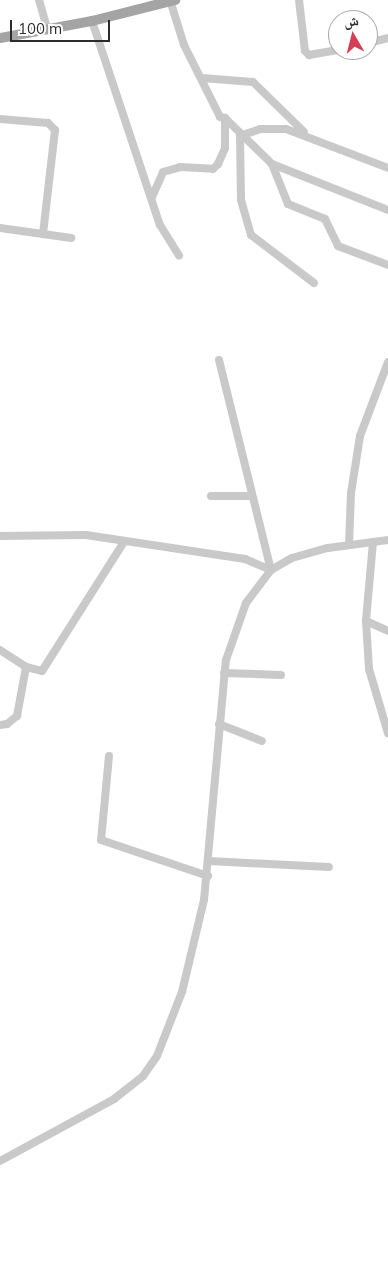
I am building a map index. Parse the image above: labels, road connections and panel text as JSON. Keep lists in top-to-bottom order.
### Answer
{
  "scale_bar": "100 m",
  "north": "top"
}
